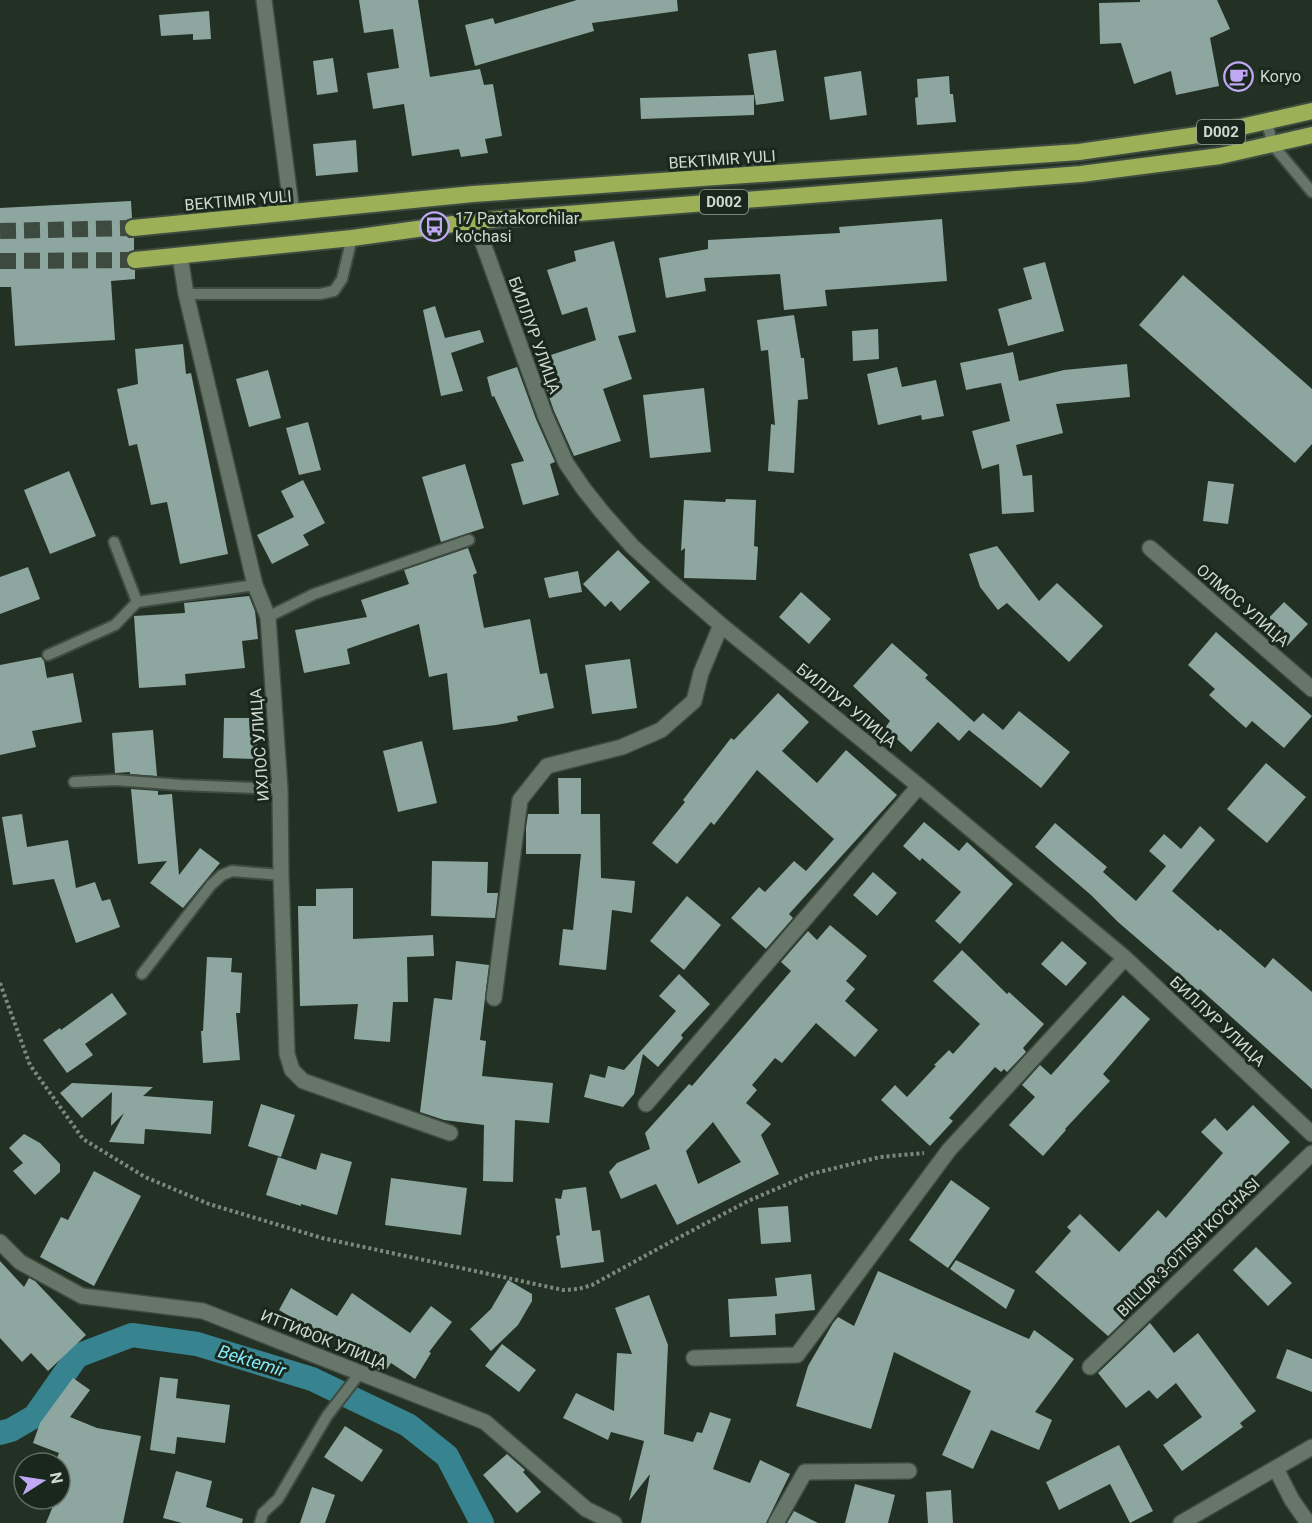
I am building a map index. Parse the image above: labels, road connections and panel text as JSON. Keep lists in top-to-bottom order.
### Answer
{
  "streets": {
    "highway": ["D002", "BEKTIMIR YULI"],
    "street": [
      "БИЛЛУР УЛИЦА",
      "ОЛМОС УЛИЦА",
      "ИХЛОС УЛИЦА",
      "BILLUR 3-O'TISH KO'CHASI",
      "ИТТИФОК УЛИЦА"
    ]
  },
  "crossings": [
    ["D002", "БИЛЛУР УЛИЦА"],
    ["D002", "ИХЛОС УЛИЦА"]
  ],
  "water": ["Bektemir"],
  "places": {
    "cafe": ["Koryo"],
    "bus stop": ["17 Paxtakorchilar ko'chasi"]
  },
  "north": "right"
}
